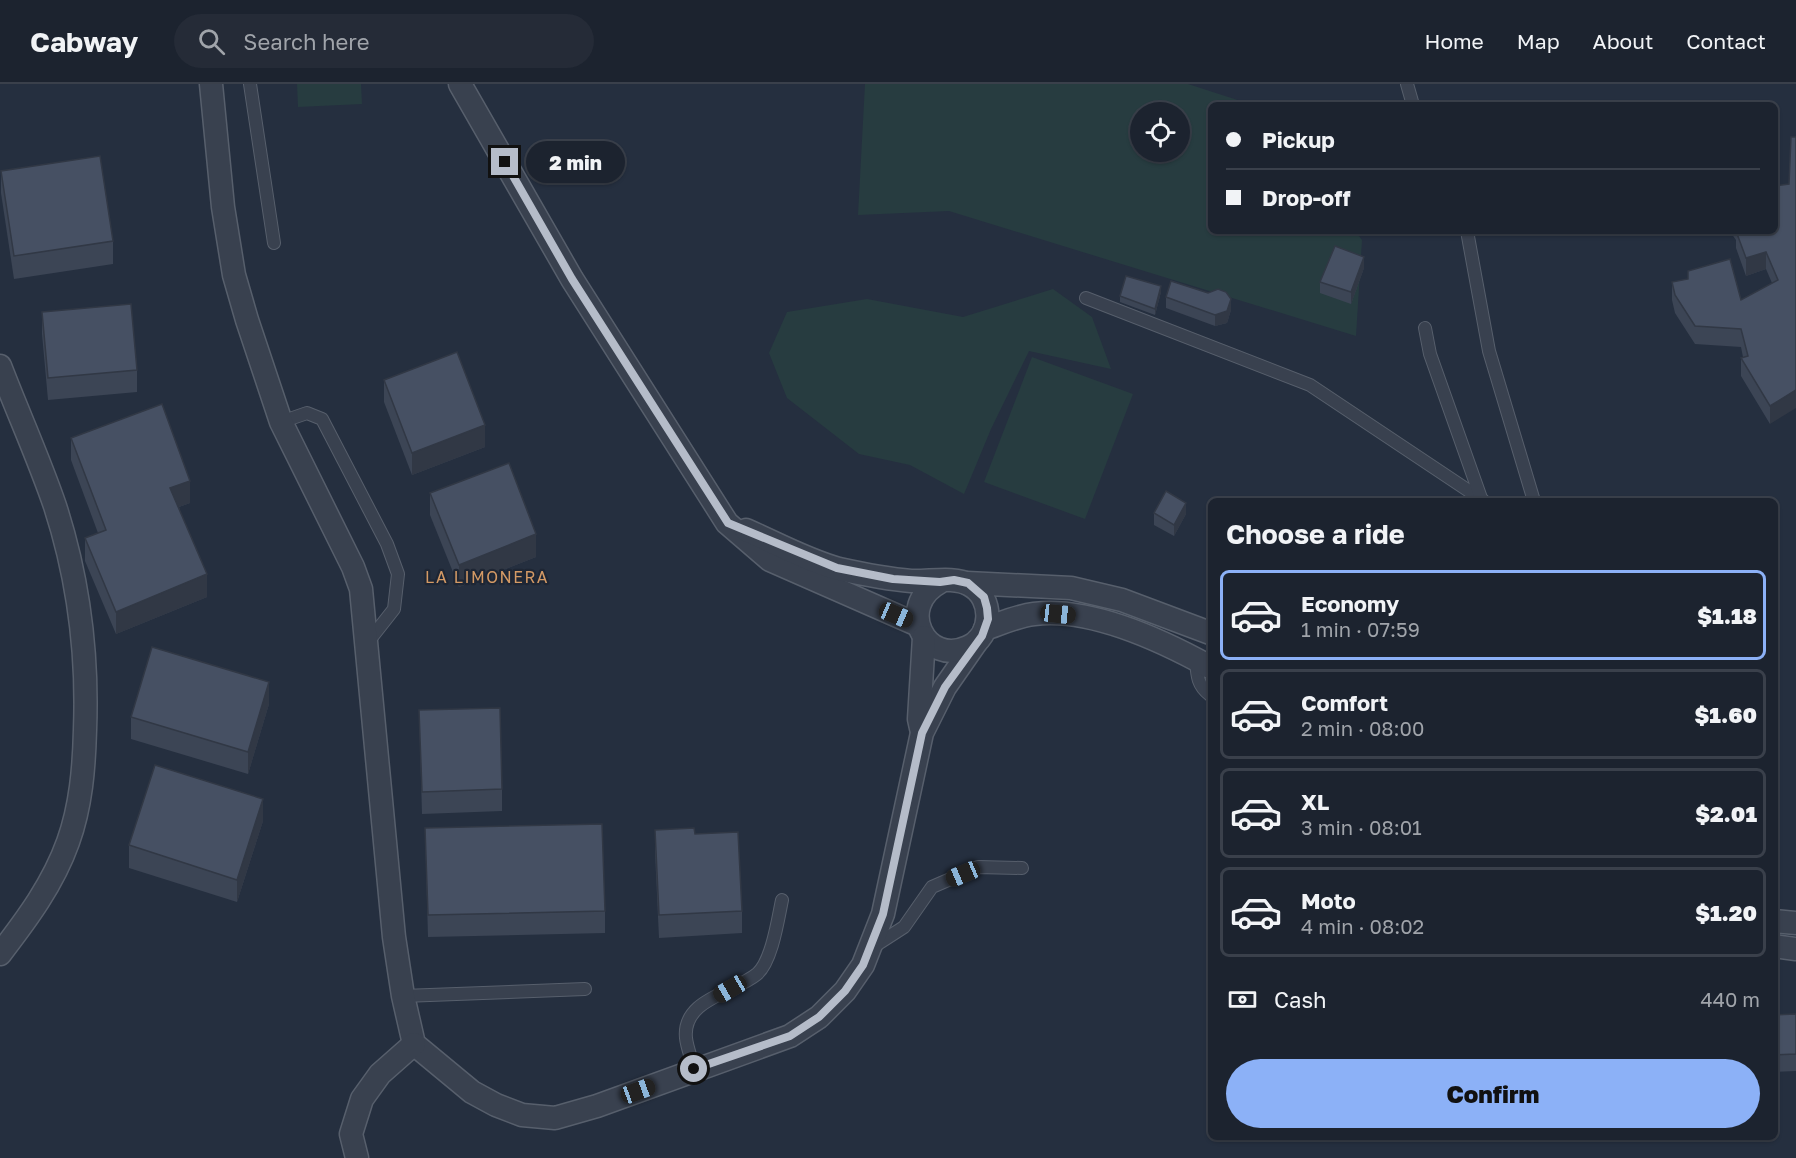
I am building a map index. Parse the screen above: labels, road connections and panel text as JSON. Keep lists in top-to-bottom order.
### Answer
{
  "districts": ["LA LIMONERA"],
  "page": {
    "header": "Cabway",
    "search": "Search here",
    "nav": [
      "Home",
      "Map",
      "About",
      "Contact"
    ],
    "banner": ["Pickup", "Drop-off"],
    "bubble": "2 min",
    "heading": "Choose a ride",
    "list": [
      {
        "name": "Economy",
        "note": "1 min · 07:59",
        "value": "$1.18"
      },
      {
        "name": "Comfort",
        "note": "2 min · 08:00",
        "value": "$1.60"
      },
      {
        "name": "XL",
        "note": "3 min · 08:01",
        "value": "$2.01"
      },
      {
        "name": "Moto",
        "note": "4 min · 08:02",
        "value": "$1.20"
      }
    ],
    "pay": ["Cash", "440 m"],
    "buttons": "Confirm"
  }
}
